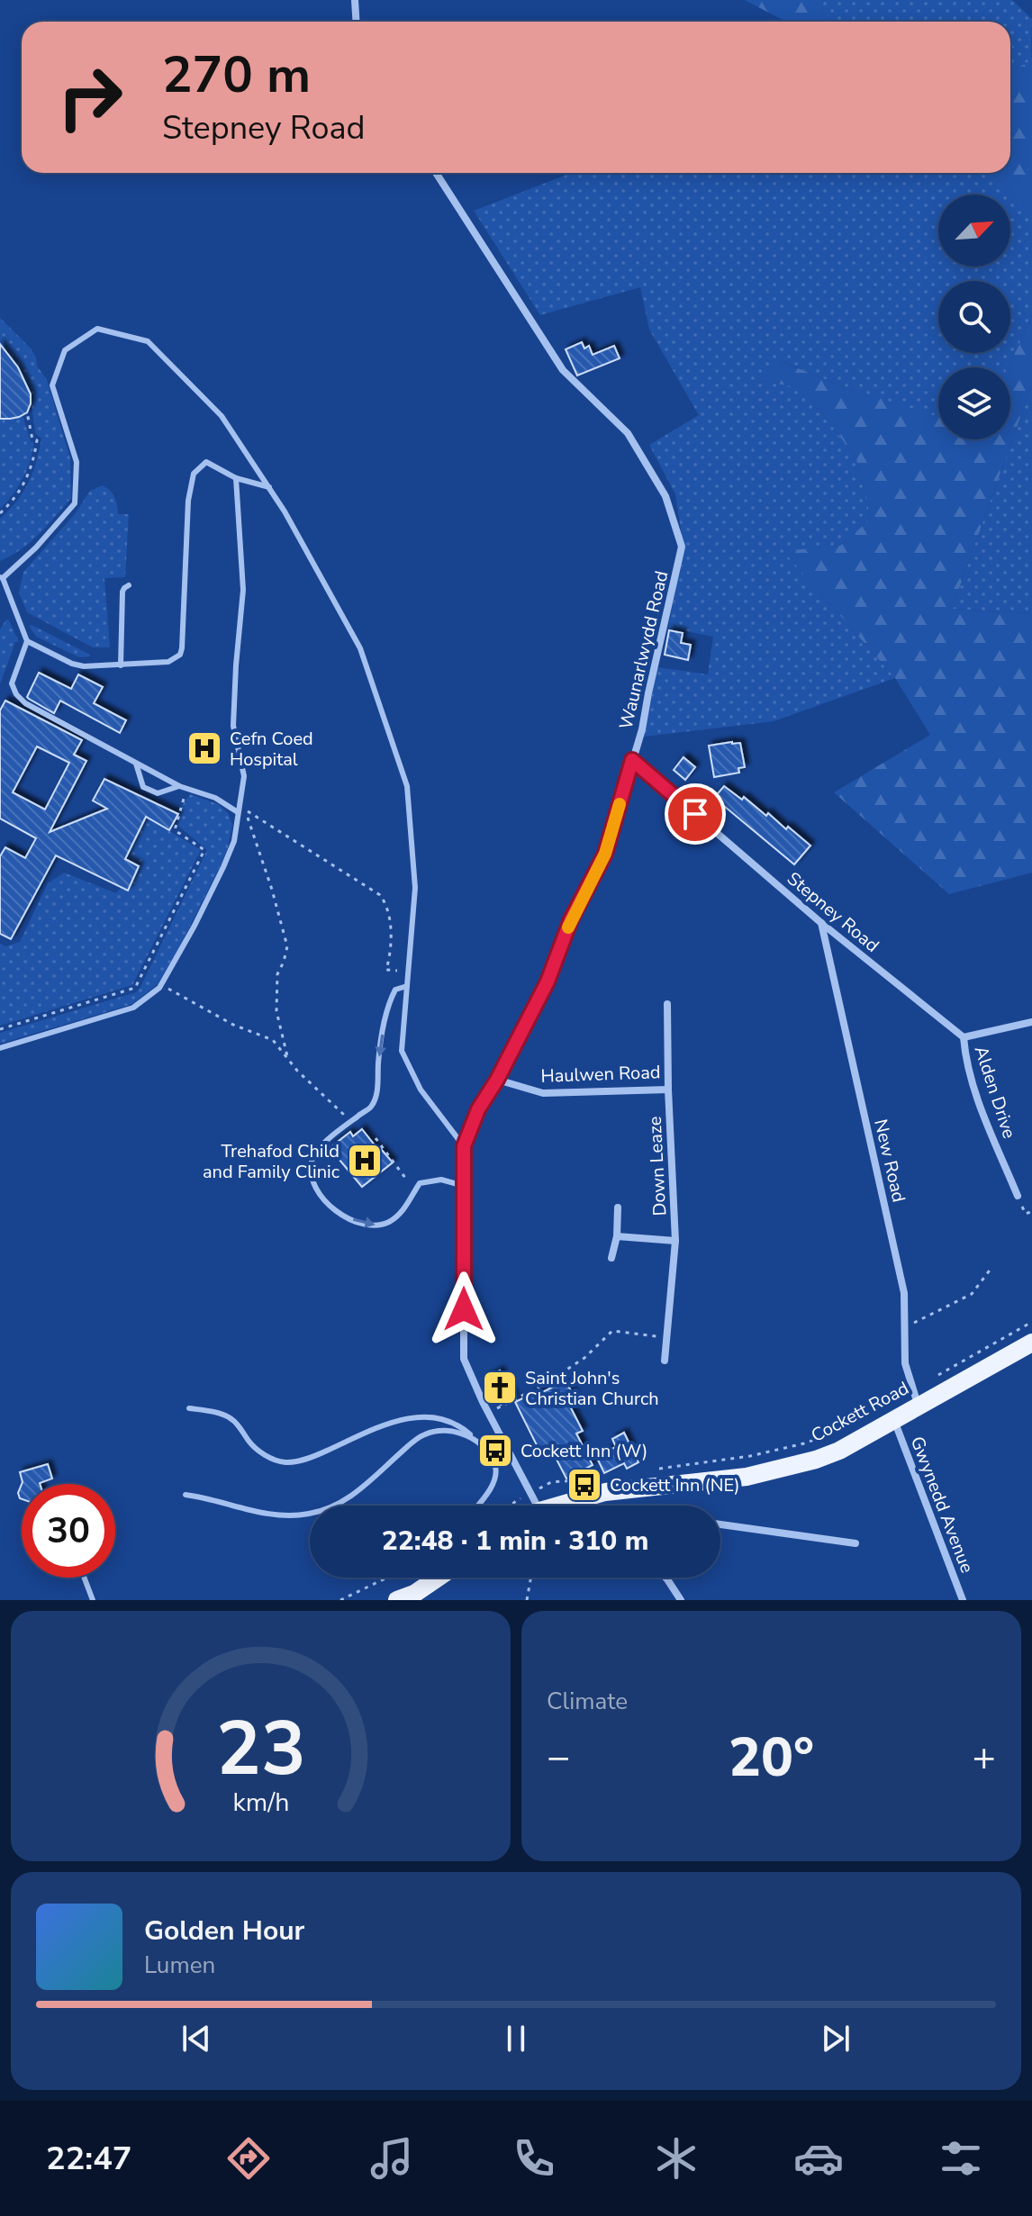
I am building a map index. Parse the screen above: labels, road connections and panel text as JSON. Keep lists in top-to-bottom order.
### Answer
{
  "streets": {
    "main road": ["Cockett Road"],
    "street": [
      "Waunarlwydd Road",
      "Stepney Road",
      "Haulwen Road",
      "Alden Drive",
      "New Road",
      "Down Leaze",
      "Gwynedd Avenue"
    ]
  },
  "crossings": [
    ["Waunarlwydd Road", "Stepney Road"],
    ["Waunarlwydd Road", "Haulwen Road"],
    ["Stepney Road", "Alden Drive"],
    ["Stepney Road", "New Road"],
    ["Haulwen Road", "Down Leaze"],
    ["New Road", "Cockett Road"],
    ["Cockett Road", "Gwynedd Avenue"]
  ],
  "places": {
    "hospital": ["Cefn Coed Hospital", "Trehafod Child and Family Clinic"],
    "church": ["Saint John's Christian Church"],
    "bus stop": ["Cockett Inn (W)", "Cockett Inn (NE)"]
  },
  "north": "top right",
  "page": {
    "turn": ["270 m", "Stepney Road"],
    "limit": "30",
    "trip": "22:48 · 1 min · 310 m",
    "tile": "Climate",
    "heat": ["−", "20°", "+"],
    "song": ["Golden Hour", "Lumen"],
    "tabs": "22:47",
    "gauge": ["23", "km/h"]
  }
}
